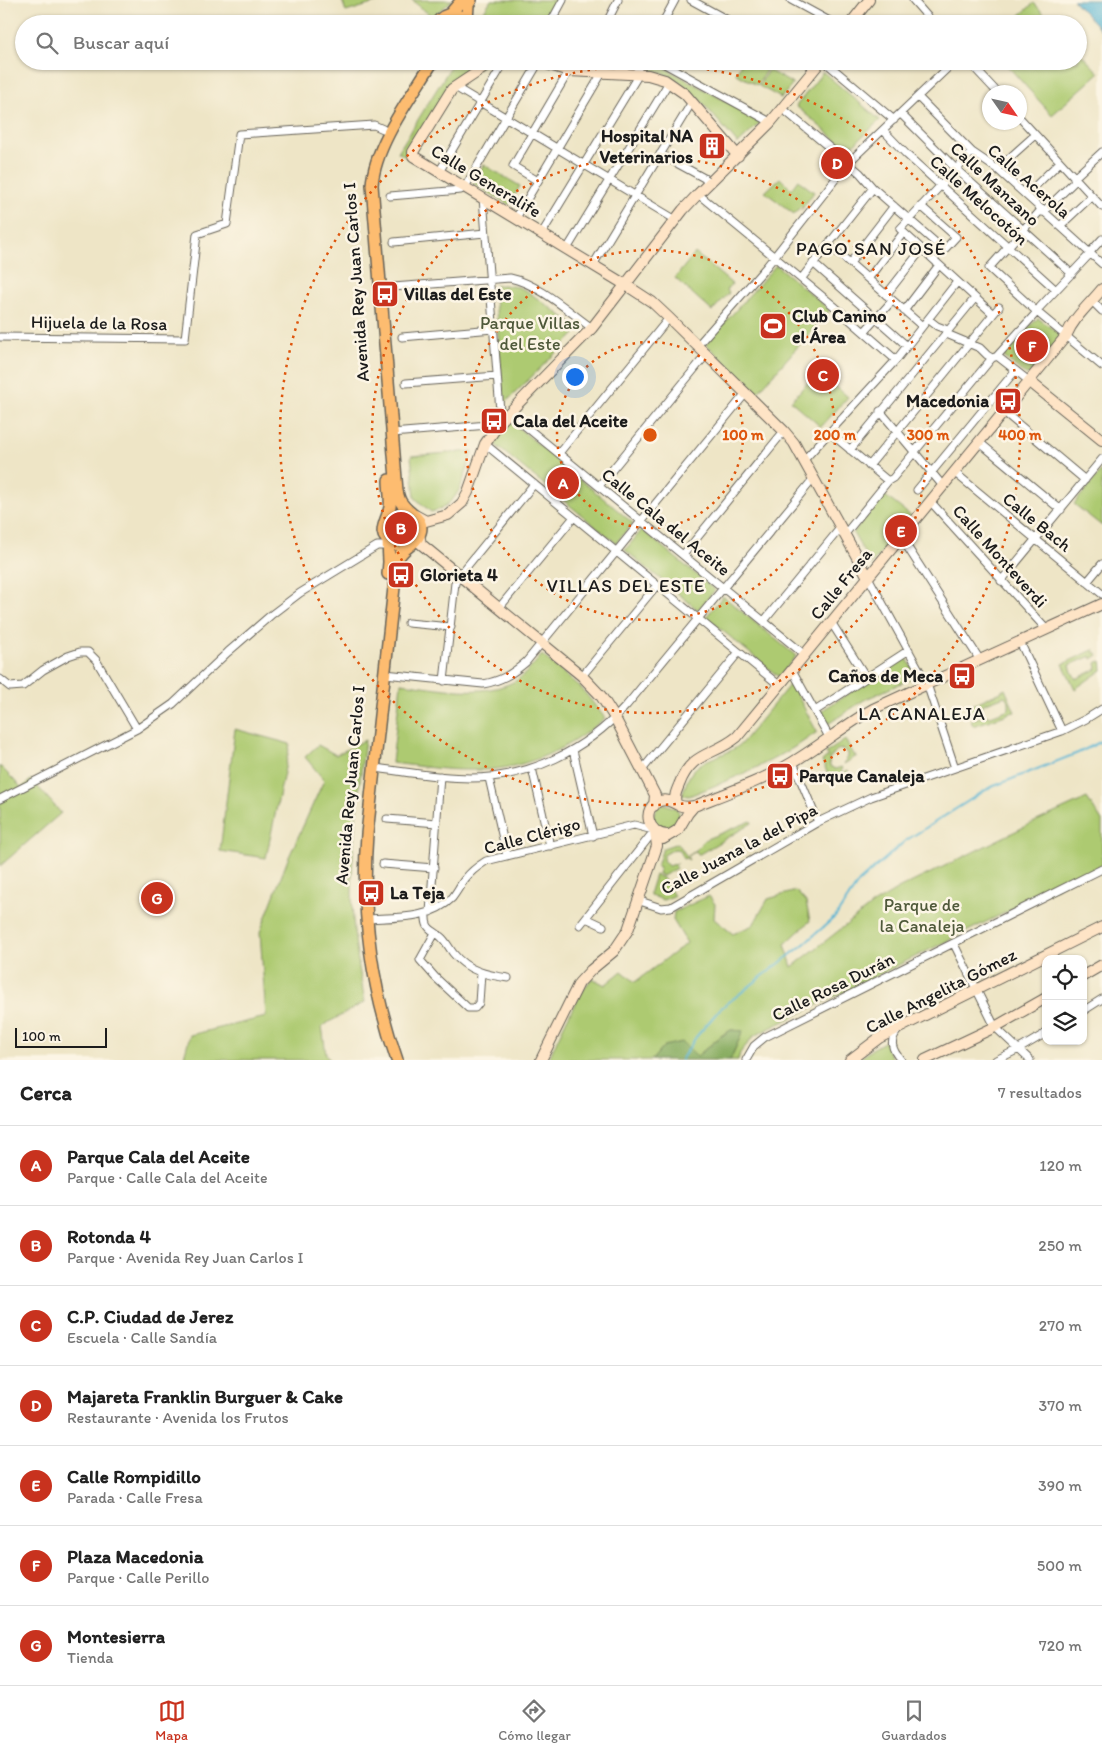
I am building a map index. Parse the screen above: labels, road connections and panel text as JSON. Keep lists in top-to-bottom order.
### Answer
{
  "streets": {
    "main road": ["Avenida Rey Juan Carlos I"],
    "street": [
      "Calle Generalife",
      "Calle Acerola",
      "Calle Manzano",
      "Calle Melocotón",
      "Hijuela de la Rosa",
      "Calle Cala del Aceite",
      "Calle Bach",
      "Calle Monteverdi",
      "Calle Fresa",
      "Calle Clérigo",
      "Calle Juana la del Pipa",
      "Calle Rosa Durán",
      "Calle Angelita Gómez"
    ]
  },
  "crossings": [
    ["Calle Generalife", "Calle Fresa"],
    ["Avenida Rey Juan Carlos I", "Hijuela de la Rosa"],
    ["Avenida Rey Juan Carlos I", "Calle Clérigo"],
    ["Calle Cala del Aceite", "Calle Fresa"],
    ["Calle Bach", "Calle Fresa"],
    ["Calle Monteverdi", "Calle Fresa"],
    ["Calle Fresa", "Calle Clérigo"]
  ],
  "districts": ["PAGO SAN JOSÉ", "VILLAS DEL ESTE", "LA CANALEJA"],
  "parks": ["Parque Villas del Este", "Parque de la Canaleja"],
  "places": {
    "building": ["Hospital NA Veterinarios"],
    "bus stop": [
      "Villas del Este",
      "Macedonia",
      "Cala del Aceite",
      "Glorieta 4",
      "Caños de Meca",
      "Parque Canaleja",
      "La Teja"
    ],
    "sports": ["Club Canino el Área"]
  },
  "scale_bar": "100 m",
  "north": "bottom right",
  "page": {
    "search": "Buscar aquí",
    "pins": [
      "D",
      "F",
      "C",
      "A",
      "B",
      "E",
      "G"
    ],
    "scale": "100 m",
    "heading": ["Cerca", "7 resultados"],
    "list": [
      {
        "mark": "A",
        "name": "Parque Cala del Aceite",
        "note": "Parque · Calle Cala del Aceite",
        "value": "120 m"
      },
      {
        "mark": "B",
        "name": "Rotonda 4",
        "note": "Parque · Avenida Rey Juan Carlos I",
        "value": "250 m"
      },
      {
        "mark": "C",
        "name": "C.P. Ciudad de Jerez",
        "note": "Escuela · Calle Sandía",
        "value": "270 m"
      },
      {
        "mark": "D",
        "name": "Majareta Franklin Burguer & Cake",
        "note": "Restaurante · Avenida los Frutos",
        "value": "370 m"
      },
      {
        "mark": "E",
        "name": "Calle Rompidillo",
        "note": "Parada · Calle Fresa",
        "value": "390 m"
      },
      {
        "mark": "F",
        "name": "Plaza Macedonia",
        "note": "Parque · Calle Perillo",
        "value": "500 m"
      },
      {
        "mark": "G",
        "name": "Montesierra",
        "note": "Tienda",
        "value": "720 m"
      }
    ],
    "nav": ["Mapa", "Cómo llegar", "Guardados"]
  },
  "rings": [
    "100 m",
    "200 m",
    "300 m",
    "400 m"
  ]
}
